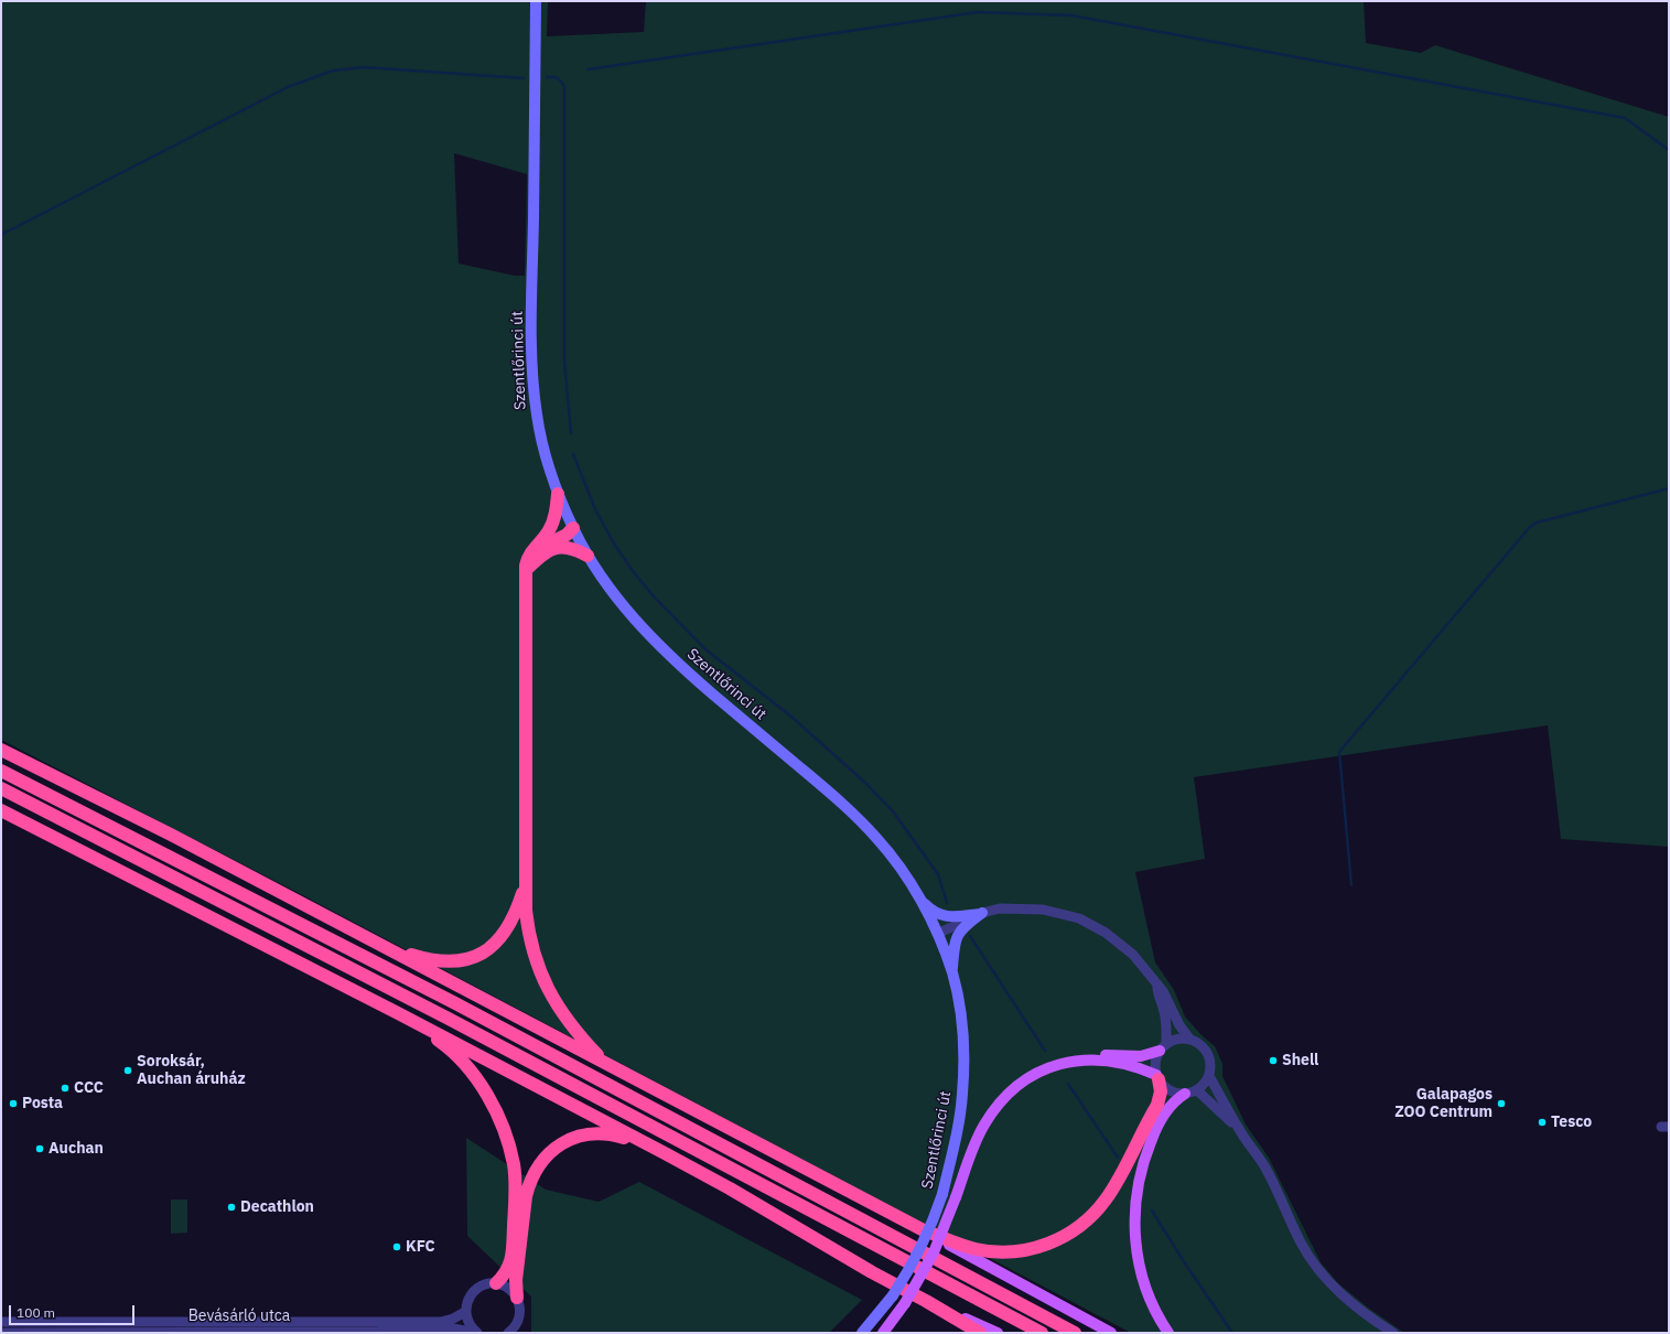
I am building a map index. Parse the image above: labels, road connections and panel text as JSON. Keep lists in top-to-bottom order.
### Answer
{
  "streets": {
    "main road": ["Szentlőrinci út"],
    "street": ["Bevásárló utca"]
  },
  "places": [
    "Shell",
    "Soroksár, Auchan áruház",
    "CCC",
    "Posta",
    "Galapagos ZOO Centrum",
    "Tesco",
    "Auchan",
    "Decathlon",
    "KFC"
  ],
  "scale_bar": "100 m"
}
